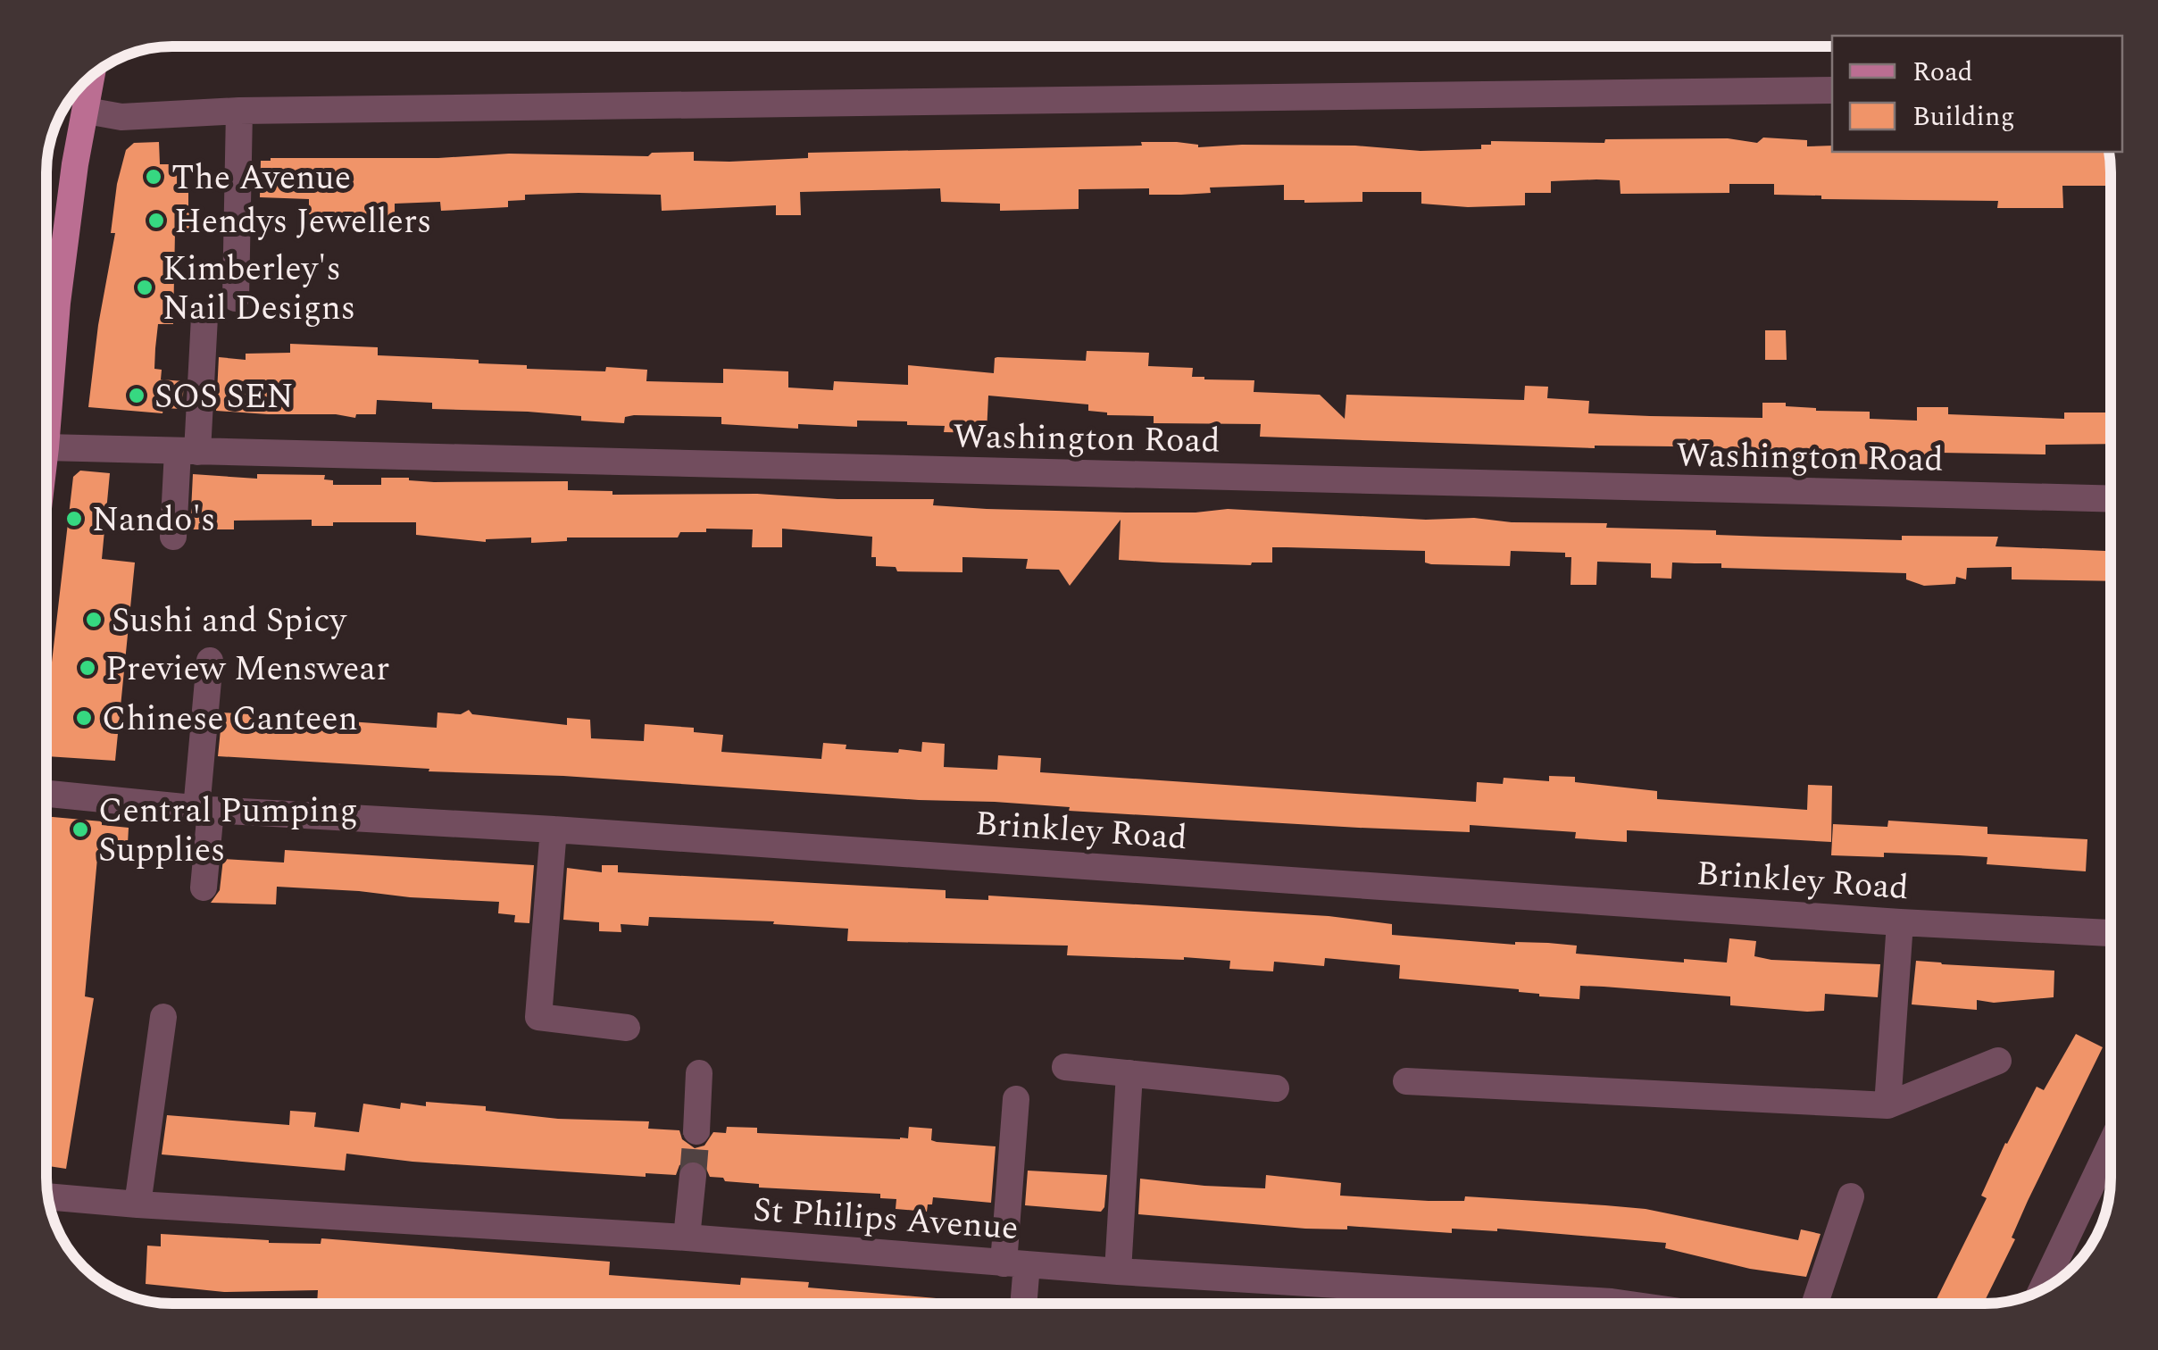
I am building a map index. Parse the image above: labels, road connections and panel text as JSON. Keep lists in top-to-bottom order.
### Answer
{
  "streets": {
    "street": ["Washington Road", "Brinkley Road", "St Philips Avenue"]
  },
  "places": [
    "The Avenue",
    "Hendys Jewellers",
    "Kimberley's Nail Designs",
    "SOS SEN",
    "Nando's",
    "Sushi and Spicy",
    "Preview Menswear",
    "Chinese Canteen",
    "Central Pumping Supplies"
  ],
  "legend": ["Road", "Building"]
}
